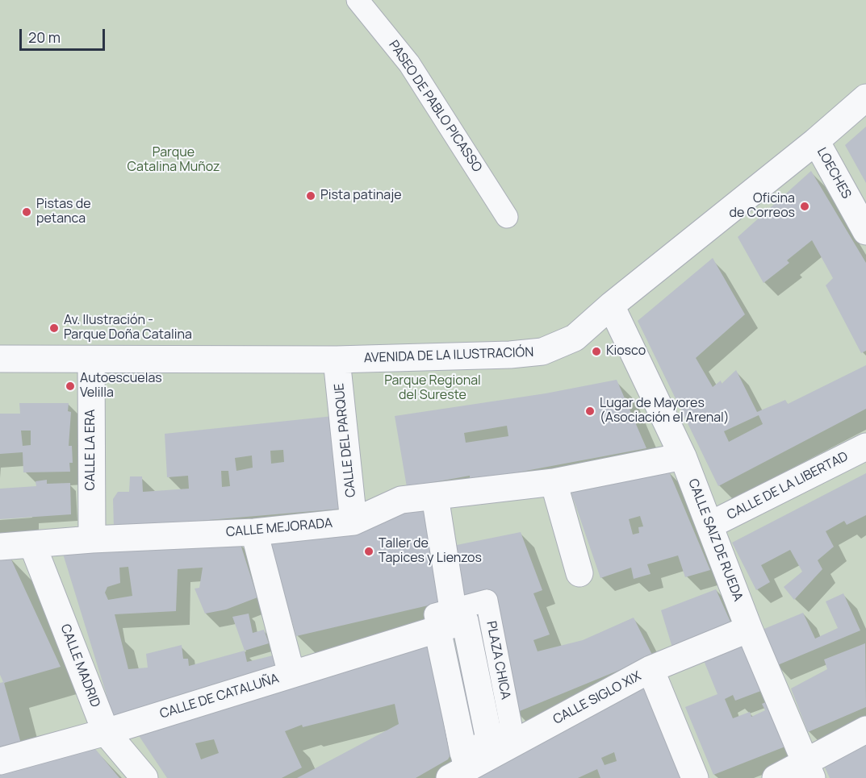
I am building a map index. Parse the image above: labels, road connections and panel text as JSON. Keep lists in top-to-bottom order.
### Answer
{
  "streets": {
    "street": [
      "PASEO DE PABLO PICASSO",
      "LOECHES",
      "AVENIDA DE LA ILUSTRACIÓN",
      "CALLE DEL PARQUE",
      "CALLE LA ERA",
      "CALLE DE LA LIBERTAD",
      "CALLE MEJORADA",
      "CALLE SAIZ DE RUEDA",
      "PLAZA CHICA",
      "CALLE MADRID",
      "CALLE DE CATALUÑA",
      "CALLE SIGLO XIX"
    ]
  },
  "crossings": [
    ["LOECHES", "AVENIDA DE LA ILUSTRACIÓN"],
    ["AVENIDA DE LA ILUSTRACIÓN", "CALLE DEL PARQUE"],
    ["AVENIDA DE LA ILUSTRACIÓN", "CALLE LA ERA"],
    ["AVENIDA DE LA ILUSTRACIÓN", "CALLE SAIZ DE RUEDA"],
    ["CALLE DEL PARQUE", "CALLE MEJORADA"],
    ["CALLE LA ERA", "CALLE MEJORADA"],
    ["CALLE DE LA LIBERTAD", "CALLE SAIZ DE RUEDA"],
    ["CALLE MEJORADA", "CALLE SAIZ DE RUEDA"],
    ["CALLE MEJORADA", "CALLE MADRID"],
    ["CALLE SAIZ DE RUEDA", "CALLE SIGLO XIX"],
    ["PLAZA CHICA", "CALLE DE CATALUÑA"],
    ["PLAZA CHICA", "CALLE SIGLO XIX"],
    ["CALLE MADRID", "CALLE DE CATALUÑA"]
  ],
  "parks": ["Parque Catalina Muñoz", "Parque Regional del Sureste"],
  "places": [
    "Pista patinaje",
    "Oficina de Correos",
    "Pistas de petanca",
    "Av. Ilustración - Parque Doña Catalina",
    "Kiosco",
    "Autoescuelas Velilla",
    "Lugar de Mayores (Asociación el Arenal)",
    "Taller de Tapices y Lienzos"
  ],
  "scale_bar": "20 m"
}
